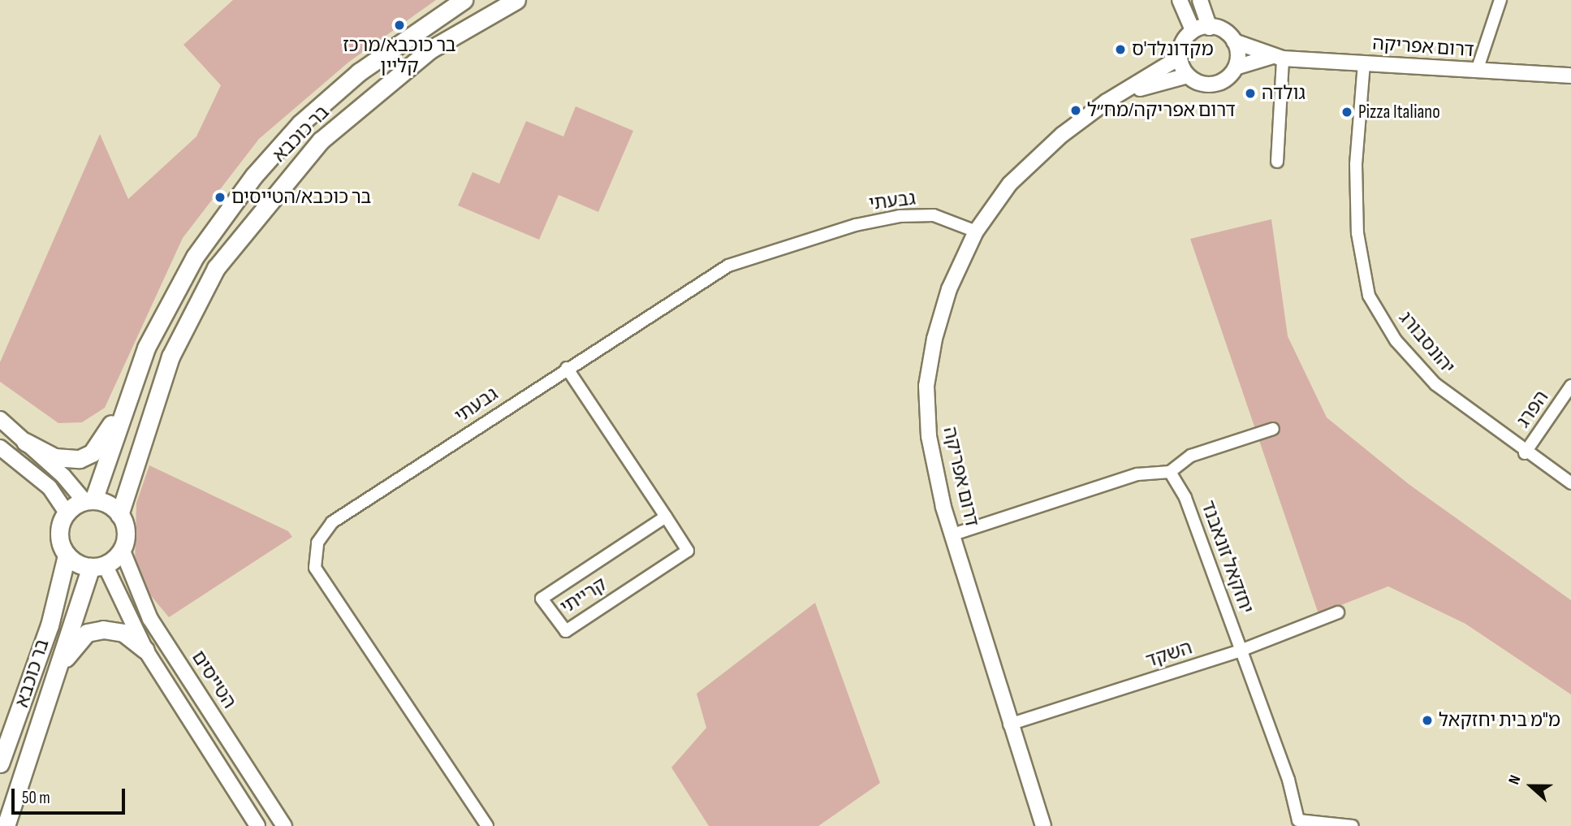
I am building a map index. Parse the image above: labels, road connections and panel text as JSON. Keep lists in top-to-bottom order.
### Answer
{
  "streets": {
    "main road": ["בר כוכבא"],
    "street": [
      "דרום אפריקה",
      "גבעתי",
      "יהונסבורג",
      "הפרג",
      "יחזקאל זונאבנד",
      "קרייתי",
      "השקד",
      "הטייסים"
    ]
  },
  "crossings": [
    ["דרום אפריקה", "גבעתי"],
    ["דרום אפריקה", "יהונסבורג"],
    ["דרום אפריקה", "השקד"],
    ["בר כוכבא", "הטייסים"],
    ["גבעתי", "קרייתי"],
    ["יהונסבורג", "הפרג"],
    ["יחזקאל זונאבנד", "השקד"]
  ],
  "places": [
    "בר כוכבא/מרכז קליין",
    "מקדונלד'ס",
    "גולדה",
    "דרום אפריקה/מח״ל",
    "Pizza Italiano",
    "בר כוכבא/הטייסים",
    "מ\"מ בית יחזקאל"
  ],
  "scale_bar": "50 m",
  "north": "left"
}
